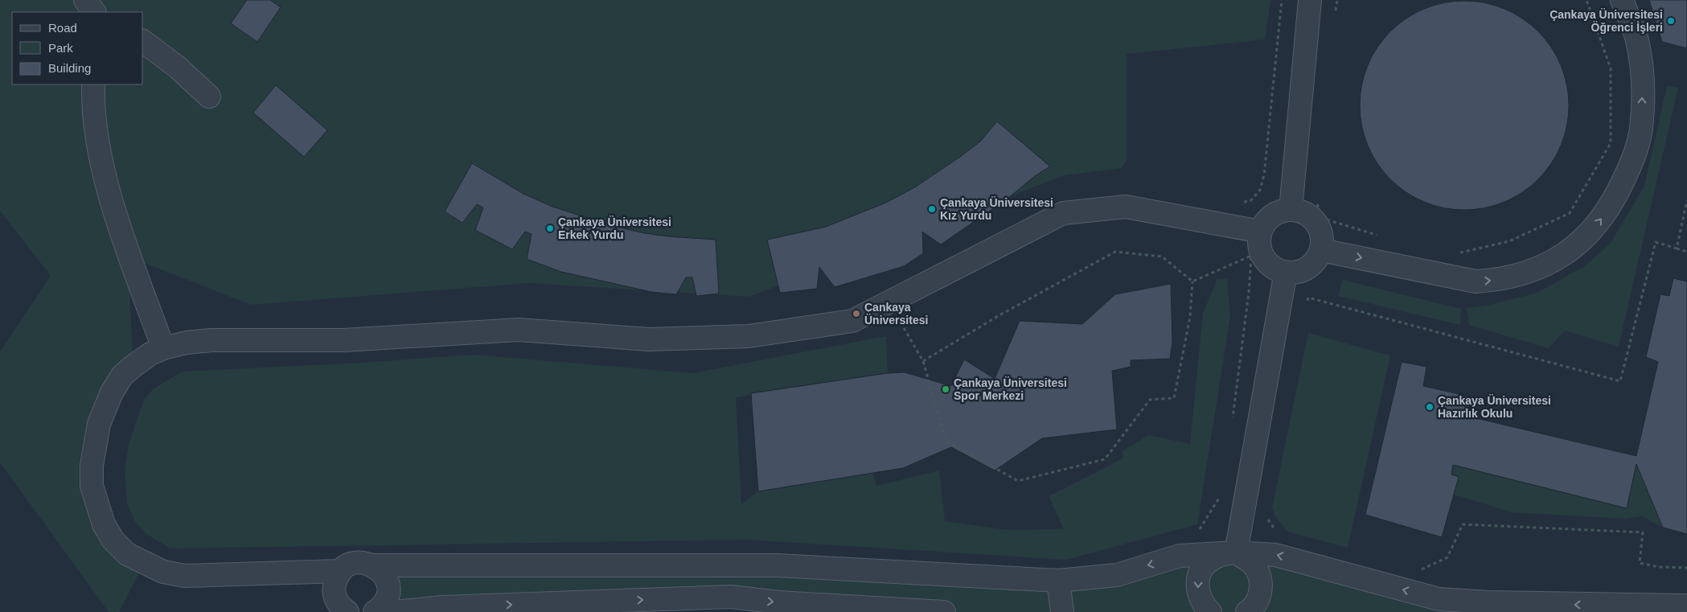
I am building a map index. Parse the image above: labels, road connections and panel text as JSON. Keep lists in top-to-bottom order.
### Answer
{
  "places": [
    "Çankaya Üniversitesi Öğrenci İşleri",
    "Çankaya Üniversitesi Kız Yurdu",
    "Çankaya Üniversitesi Erkek Yurdu",
    "Çankaya Üniversitesi",
    "Çankaya Üniversitesi Spor Merkezi",
    "Çankaya Üniversitesi Hazırlık Okulu"
  ],
  "legend": ["Road", "Park", "Building"]
}
